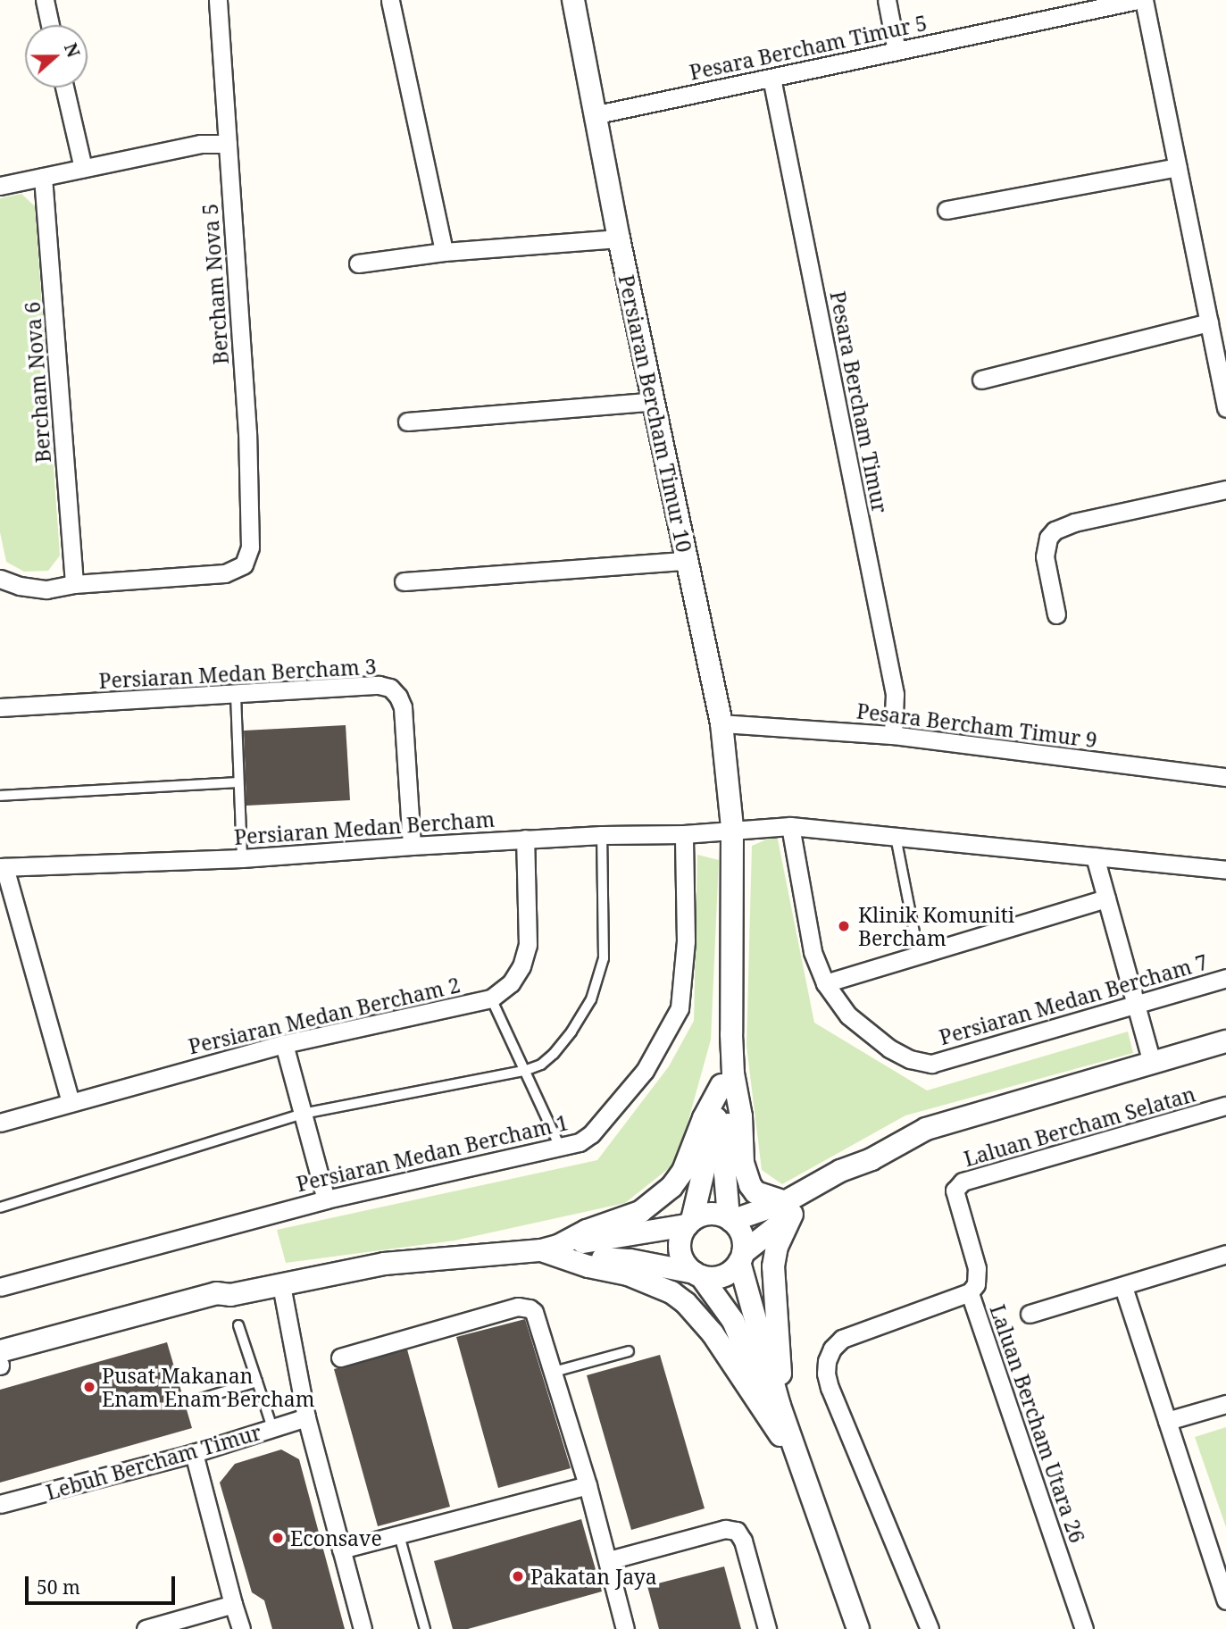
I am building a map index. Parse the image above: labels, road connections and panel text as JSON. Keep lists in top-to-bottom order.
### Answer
{
  "streets": {
    "street": [
      "Pesara Bercham Timur 5",
      "Bercham Nova 5",
      "Bercham Nova 6",
      "Pesara Bercham Timur",
      "Persiaran Bercham Timur 10",
      "Persiaran Medan Bercham 3",
      "Pesara Bercham Timur 9",
      "Persiaran Medan Bercham",
      "Persiaran Medan Bercham 7",
      "Persiaran Medan Bercham 2",
      "Laluan Bercham Selatan",
      "Persiaran Medan Bercham 1",
      "Laluan Bercham Utara 26",
      "Lebuh Bercham Timur"
    ]
  },
  "crossings": [
    ["Pesara Bercham Timur 5", "Pesara Bercham Timur"],
    ["Pesara Bercham Timur 5", "Persiaran Bercham Timur 10"],
    ["Bercham Nova 5", "Bercham Nova 6"],
    ["Pesara Bercham Timur", "Pesara Bercham Timur 9"],
    ["Persiaran Bercham Timur 10", "Pesara Bercham Timur 9"],
    ["Persiaran Bercham Timur 10", "Persiaran Medan Bercham"],
    ["Persiaran Medan Bercham 3", "Persiaran Medan Bercham"],
    ["Persiaran Medan Bercham", "Persiaran Medan Bercham 7"],
    ["Persiaran Medan Bercham", "Persiaran Medan Bercham 2"],
    ["Persiaran Medan Bercham", "Persiaran Medan Bercham 1"],
    ["Laluan Bercham Selatan", "Laluan Bercham Utara 26"]
  ],
  "places": [
    "Klinik Komuniti Bercham",
    "Pusat Makanan Enam Enam Bercham",
    "Econsave",
    "Pakatan Jaya"
  ],
  "scale_bar": "50 m",
  "north": "right"
}
